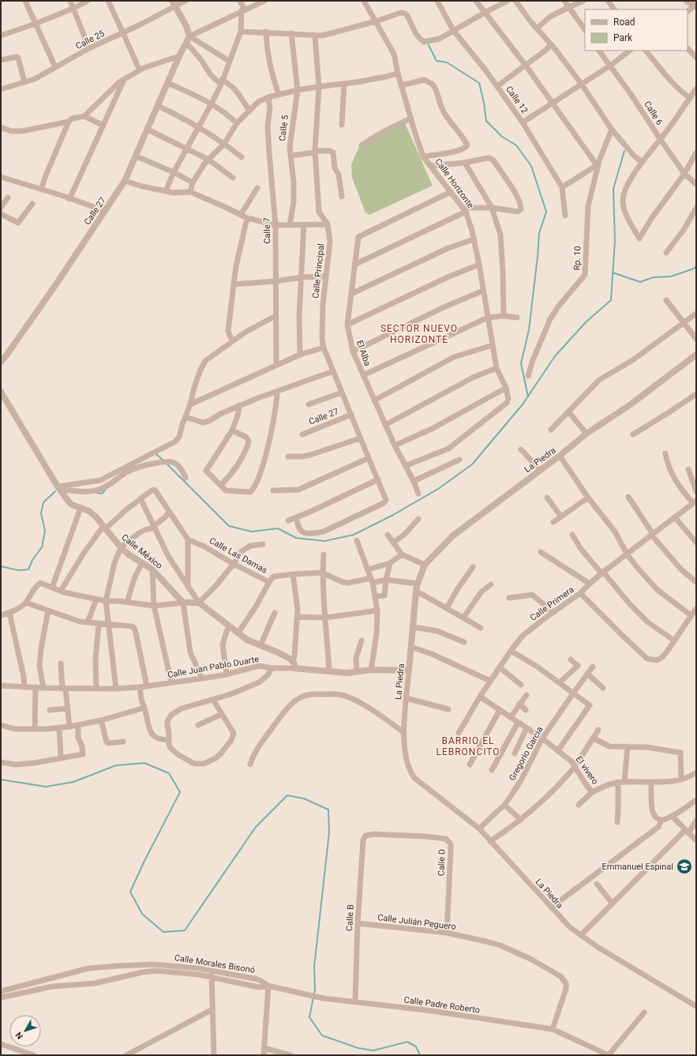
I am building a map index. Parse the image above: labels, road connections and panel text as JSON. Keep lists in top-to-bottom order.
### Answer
{
  "streets": {
    "street": [
      "Calle 25",
      "Calle 12",
      "Calle 6",
      "Calle 5",
      "Calle Horizonte",
      "Calle 27",
      "Calle 7",
      "Rp. 10",
      "Calle Principal",
      "El Alba",
      "La Piedra",
      "Calle México",
      "Calle Las Damas",
      "Calle Primera",
      "Calle Juan Pablo Duarte",
      "Gregorio Garcia",
      "El vivero",
      "Calle D",
      "Calle B",
      "Calle Julián Peguero",
      "Calle Morales Bisonó",
      "Calle Padre Roberto"
    ]
  },
  "crossings": [
    ["Calle Horizonte", "El Alba"],
    ["Calle 27", "Calle Principal"],
    ["La Piedra", "Calle Juan Pablo Duarte"],
    ["La Piedra", "Gregorio Garcia"],
    ["Calle Primera", "El vivero"],
    ["Gregorio Garcia", "El vivero"],
    ["Calle D", "Calle B"],
    ["Calle D", "Calle Julián Peguero"],
    ["Calle B", "Calle Julián Peguero"],
    ["Calle B", "Calle Padre Roberto"],
    ["Calle Julián Peguero", "Calle Padre Roberto"],
    ["Calle Morales Bisonó", "Calle Padre Roberto"]
  ],
  "districts": ["SECTOR NUEVO HORIZONTE", "BARRIO EL LEBRONCITO"],
  "places": {
    "school or university": ["Emmanuel Espinal"]
  },
  "legend": ["Road", "Park"],
  "north": "bottom left"
}
